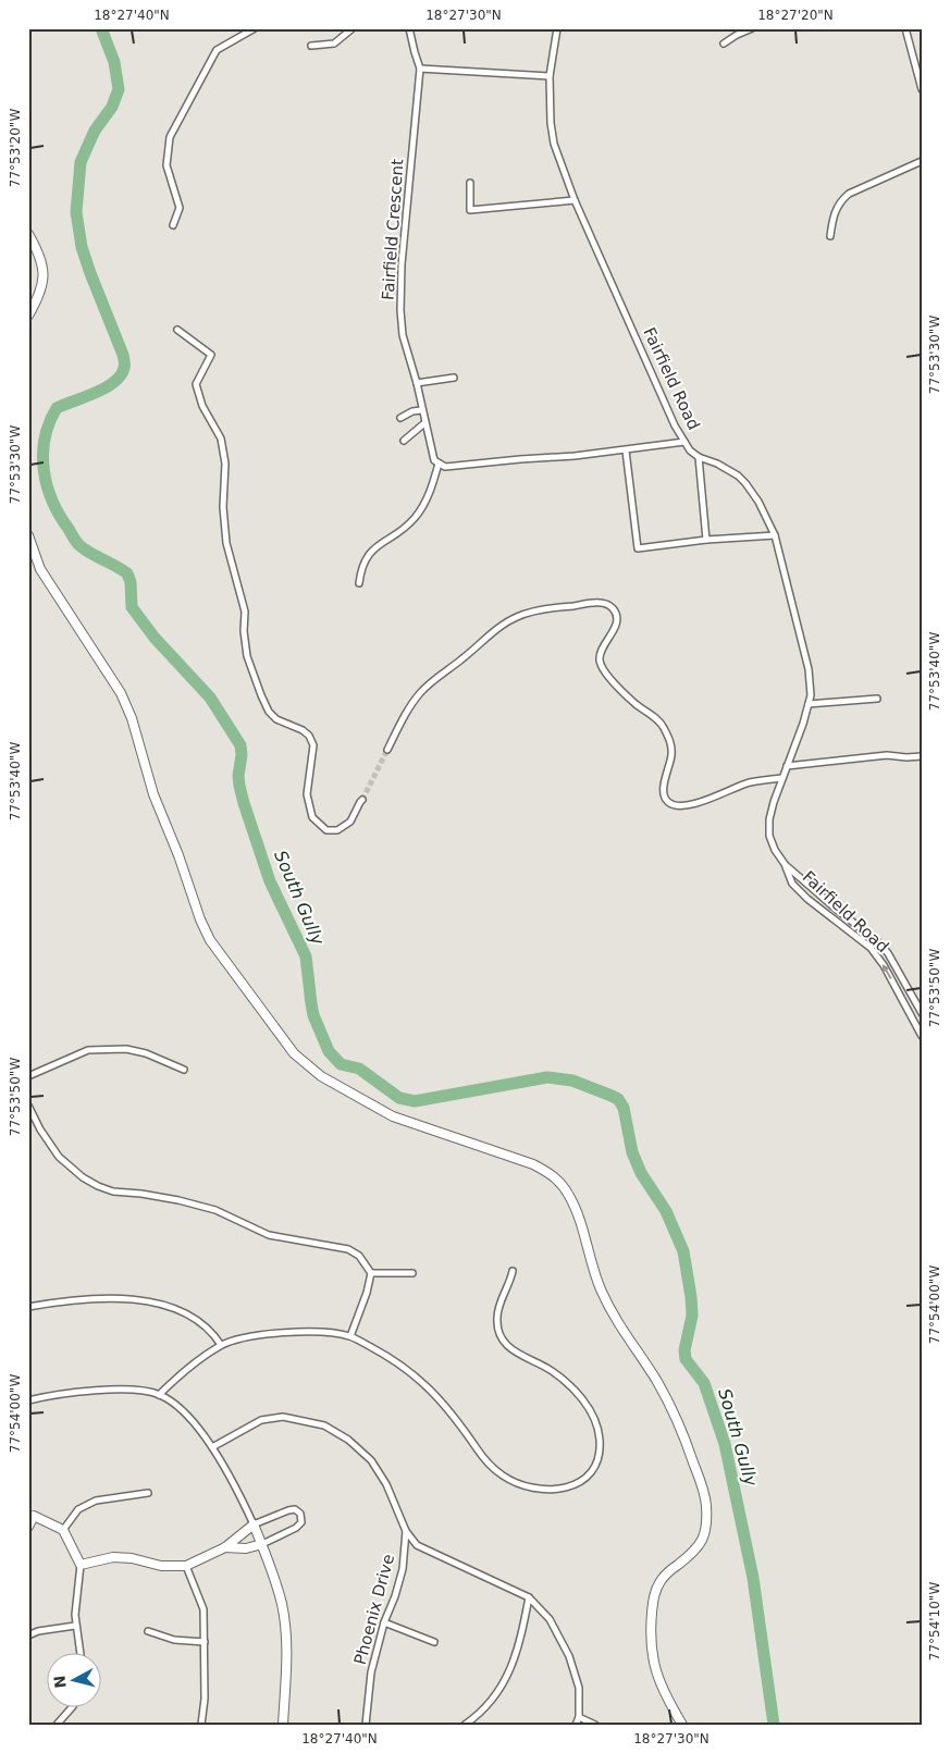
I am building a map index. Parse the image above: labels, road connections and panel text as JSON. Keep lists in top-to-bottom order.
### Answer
{
  "streets": {
    "street": ["Fairfield Crescent", "Fairfield Road", "Phoenix Drive"]
  },
  "water": ["South Gully"],
  "north": "left",
  "coordinates": [
    "18°27'40\"N",
    "18°27'30\"N",
    "18°27'20\"N",
    "77°53'20\"W",
    "77°53'30\"W",
    "77°53'40\"W",
    "77°53'50\"W",
    "77°54'00\"W",
    "77°54'10\"W"
  ]
}
